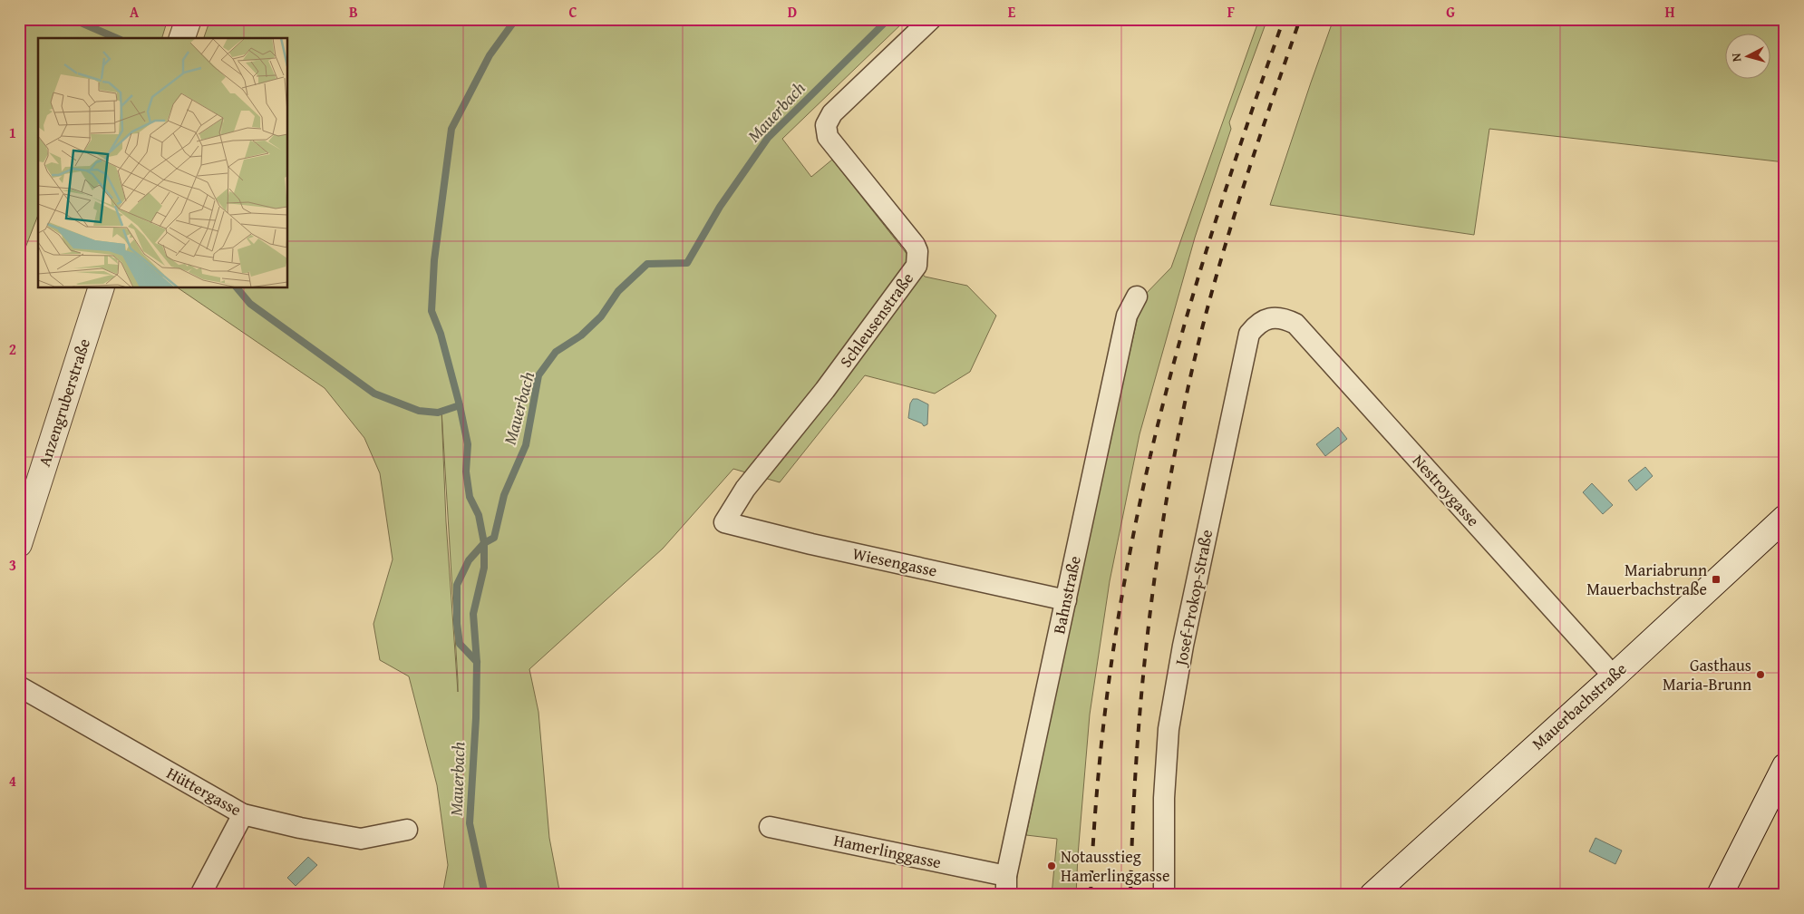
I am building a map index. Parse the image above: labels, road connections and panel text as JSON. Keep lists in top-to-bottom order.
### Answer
{
  "streets": {
    "main road": ["Anzengruberstraße", "Mauerbachstraße"],
    "street": [
      "Schleusenstraße",
      "Nestroygasse",
      "Wiesengasse",
      "Bahnstraße",
      "Josef-Prokop-Straße",
      "Hüttergasse",
      "Hamerlinggasse"
    ]
  },
  "crossings": [
    ["Schleusenstraße", "Wiesengasse"],
    ["Nestroygasse", "Josef-Prokop-Straße"],
    ["Nestroygasse", "Mauerbachstraße"],
    ["Wiesengasse", "Bahnstraße"],
    ["Bahnstraße", "Hamerlinggasse"]
  ],
  "water": ["Mauerbach"],
  "places": {
    "transit": ["Mariabrunn Mauerbachstraße"],
    "other": ["Gasthaus Maria-Brunn", "Notausstieg Hamerlinggasse"]
  },
  "north": "left",
  "grid": {
    "columns": [
      "A",
      "B",
      "C",
      "D",
      "E",
      "F",
      "G",
      "H"
    ],
    "rows": [
      "1",
      "2",
      "3",
      "4"
    ]
  }
}
